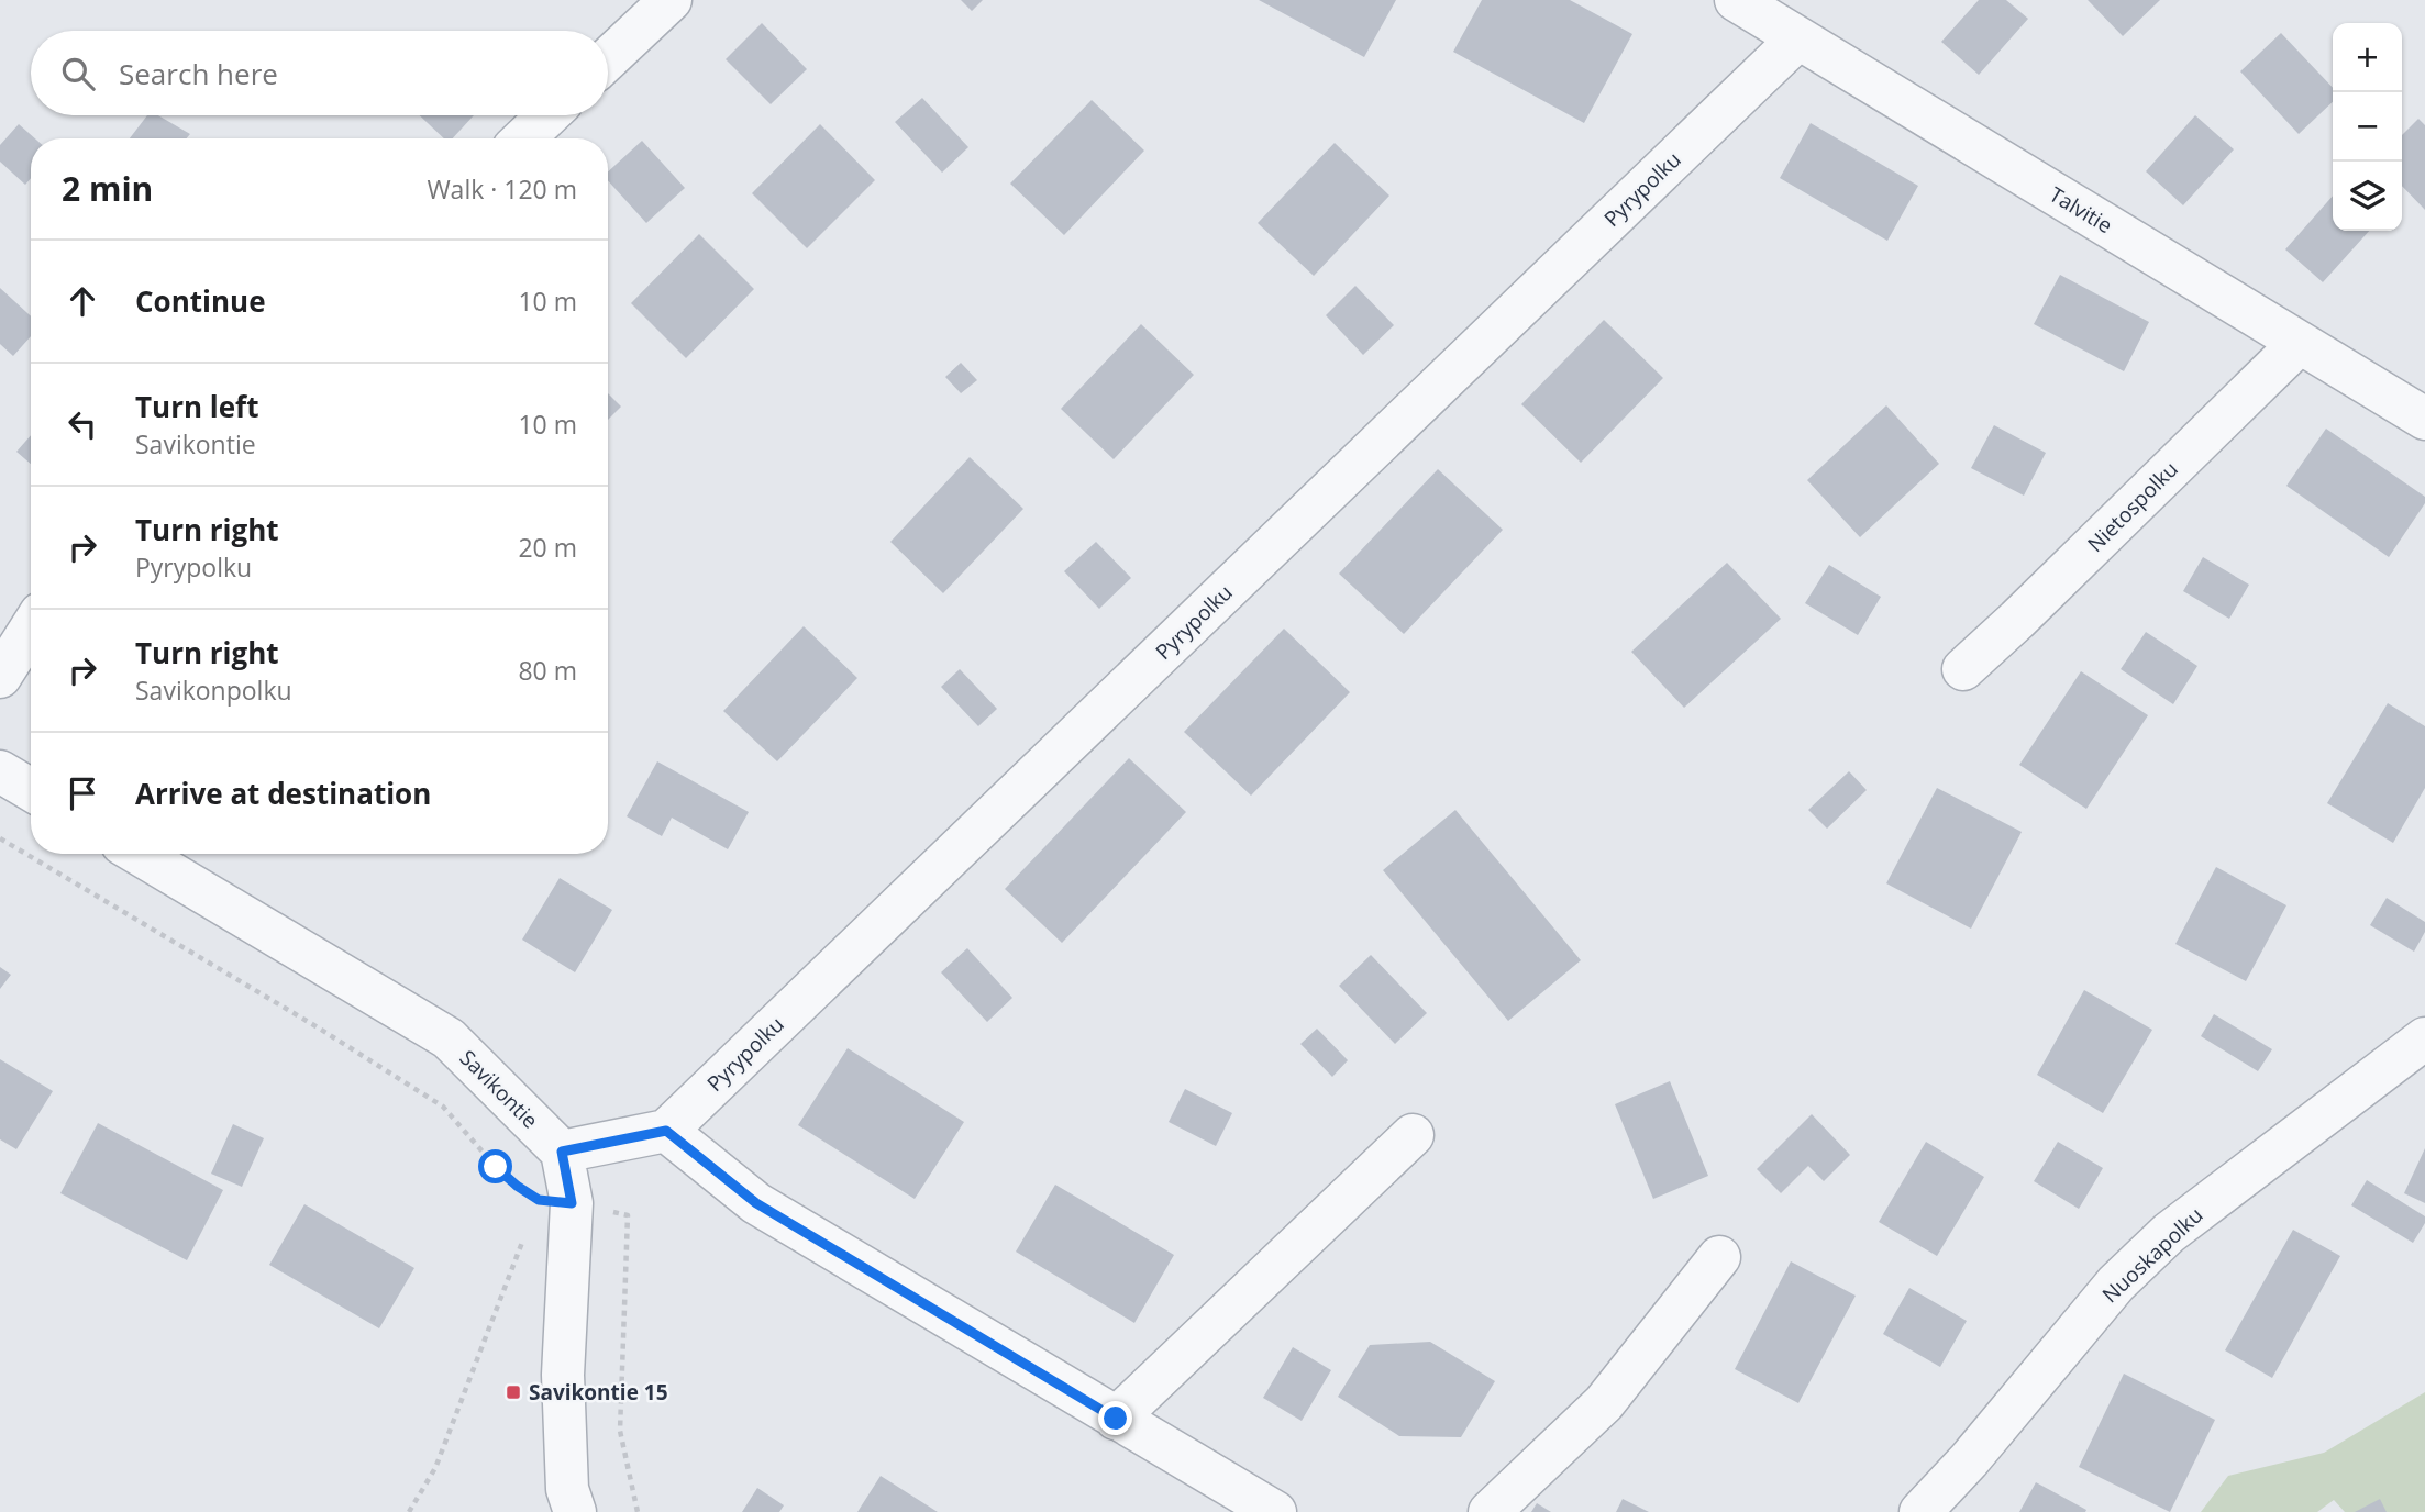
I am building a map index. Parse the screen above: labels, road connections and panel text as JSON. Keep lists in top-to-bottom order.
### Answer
{
  "streets": {
    "street": [
      "Pyrypolku",
      "Talvitie",
      "Nietospolku",
      "Savikontie",
      "Nuoskapolku"
    ]
  },
  "crossings": [
    ["Pyrypolku", "Talvitie"],
    ["Talvitie", "Nietospolku"]
  ],
  "places": {
    "transit": ["Savikontie 15"]
  },
  "page": {
    "map_buttons": ["+", "−"],
    "search": "Search here",
    "heading": ["2 min", "Walk · 120 m"],
    "list": [
      ["Continue", "10 m"],
      ["Turn left", "Savikontie", "10 m"],
      ["Turn right", "Pyrypolku", "20 m"],
      ["Turn right", "Savikonpolku", "80 m"],
      "Arrive at destination"
    ]
  }
}
